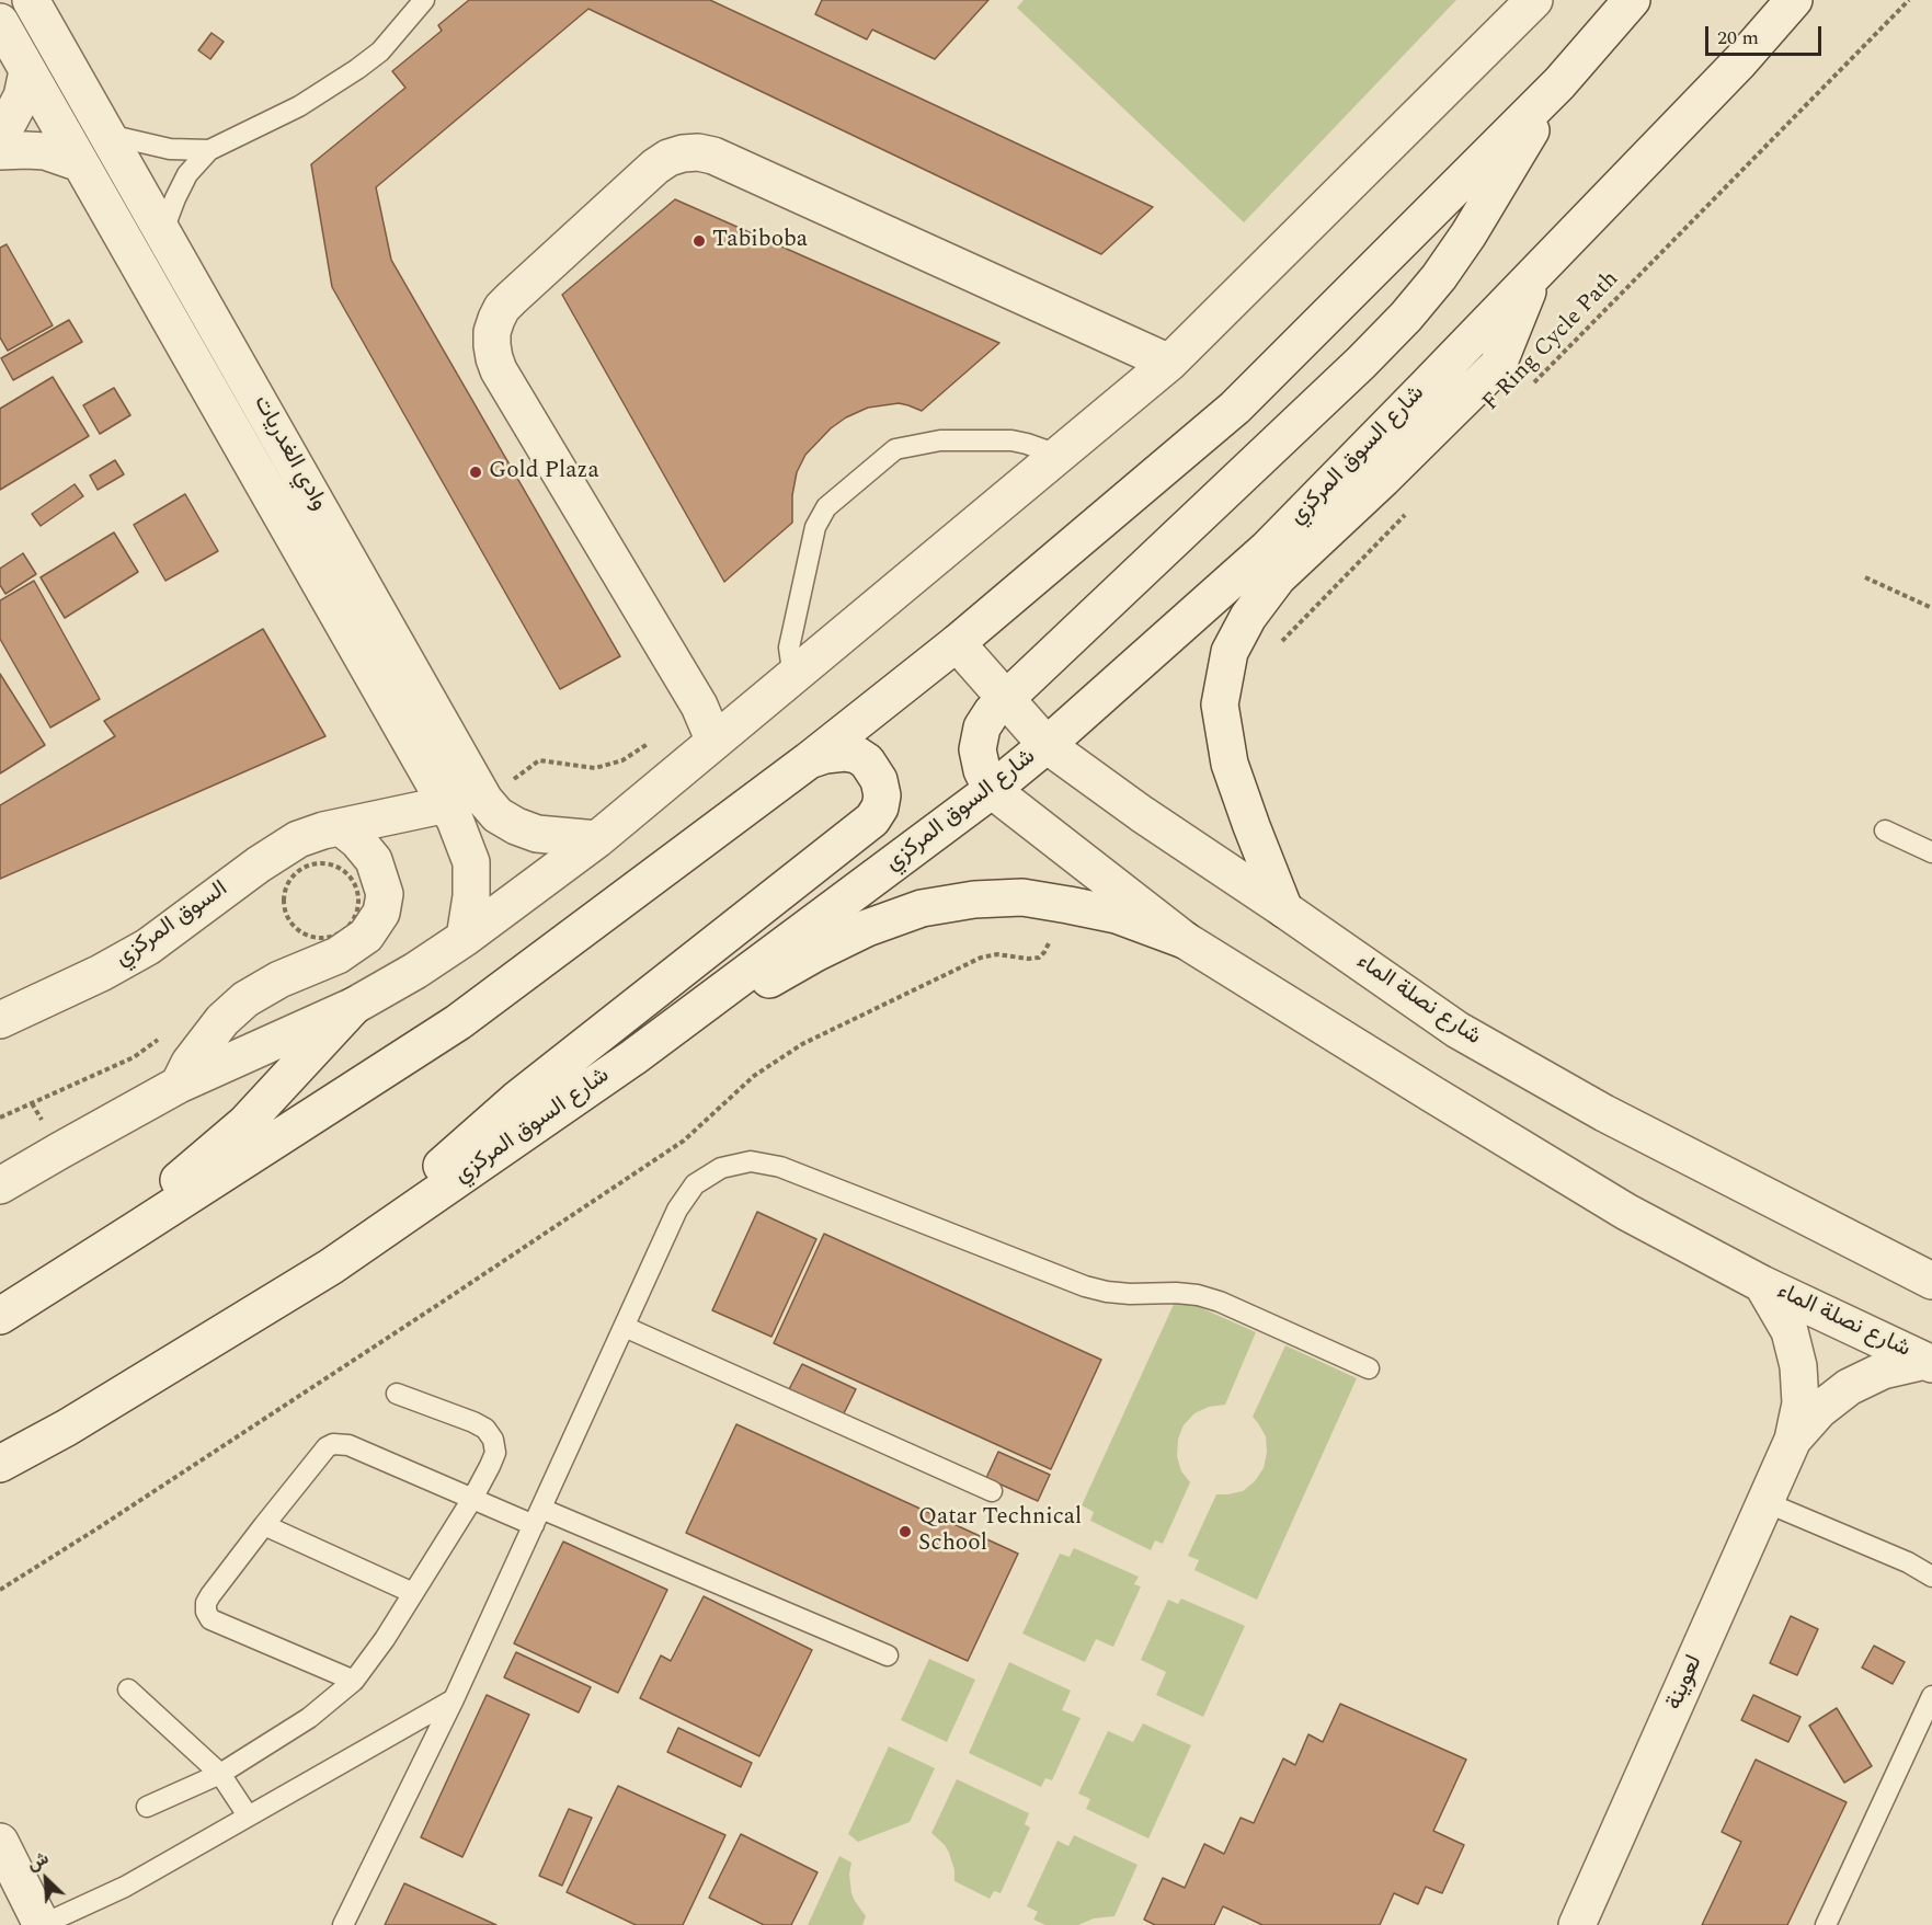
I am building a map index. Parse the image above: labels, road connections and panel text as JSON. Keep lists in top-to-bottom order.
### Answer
{
  "streets": {
    "street": [
      "وادي الغدريات",
      "شارع السوق المركزي",
      "السوق المركزي",
      "شارع نصلة الماء",
      "لعوينة"
    ],
    "path": ["F Ring Cycle Path"]
  },
  "crossings": [
    ["وادي الغدريات", "السوق المركزي"],
    ["شارع السوق المركزي", "شارع نصلة الماء"],
    ["شارع نصلة الماء", "لعوينة"]
  ],
  "places": ["Tabiboba", "Gold Plaza", "Qatar Technical School"],
  "scale_bar": "20 m",
  "north": "top left"
}
